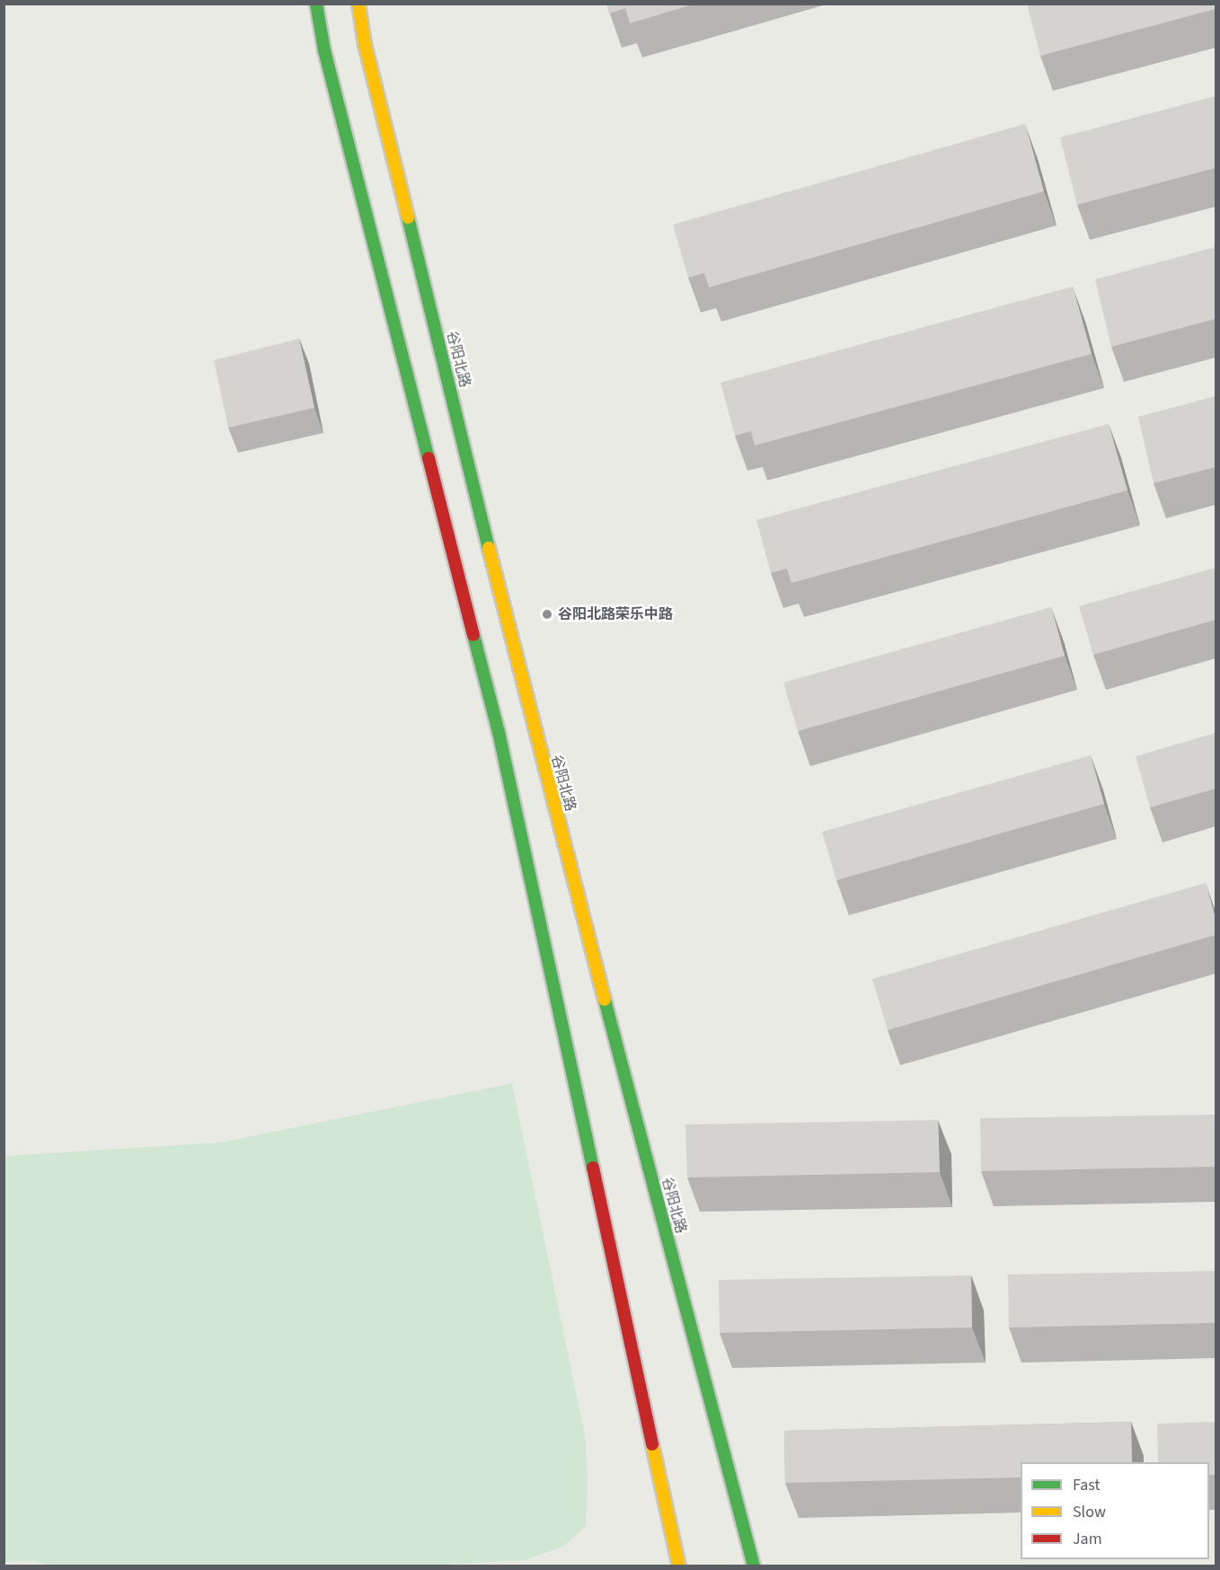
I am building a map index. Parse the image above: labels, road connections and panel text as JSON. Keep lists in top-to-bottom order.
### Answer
{
  "streets": {
    "main road": ["谷阳北路"]
  },
  "places": ["谷阳北路荣乐中路"],
  "legend": ["Fast", "Slow", "Jam"]
}
